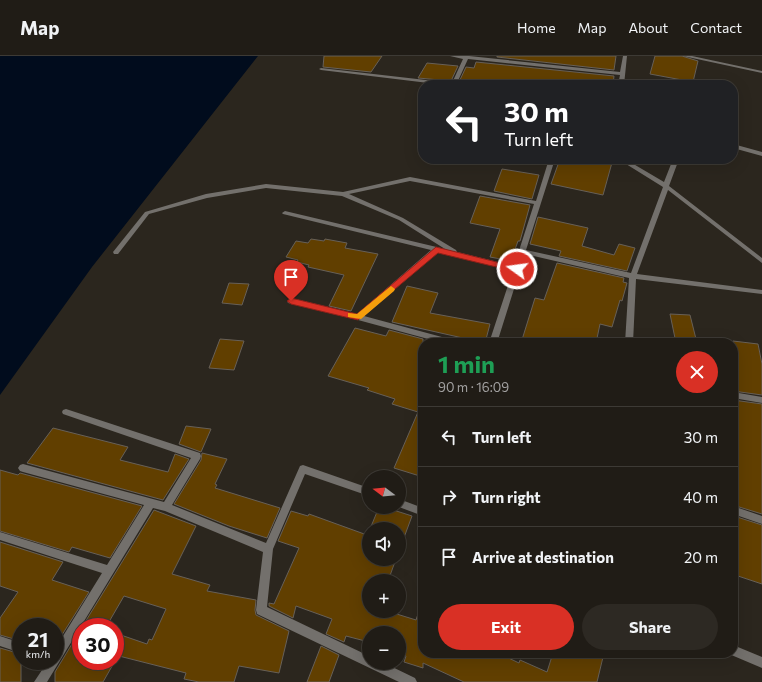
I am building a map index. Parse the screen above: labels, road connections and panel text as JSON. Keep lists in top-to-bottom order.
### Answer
{
  "north": "left",
  "page": {
    "header": "Map",
    "nav": [
      "Home",
      "Map",
      "About",
      "Contact"
    ],
    "turn": ["30 m", "Turn left"],
    "heading": ["1 min", "90 m · 16:09"],
    "list": [
      {
        "name": "Turn left",
        "value": "30 m"
      },
      {
        "name": "Turn right",
        "value": "40 m"
      },
      {
        "name": "Arrive at destination",
        "value": "20 m"
      }
    ],
    "map_buttons": ["+", "−"],
    "buttons": ["Exit", "Share"],
    "speed": "21 km/h",
    "limit": "30"
  }
}
